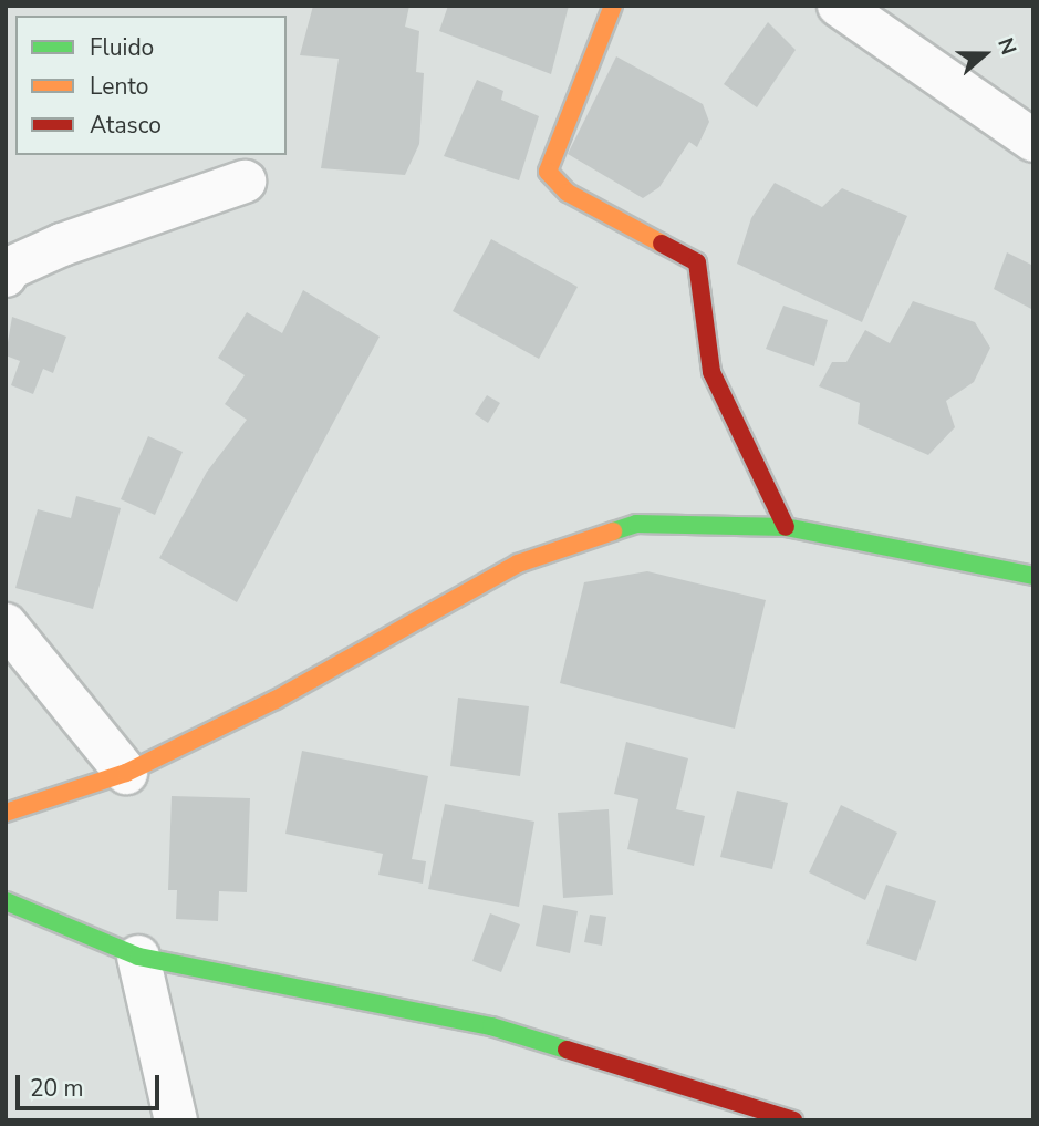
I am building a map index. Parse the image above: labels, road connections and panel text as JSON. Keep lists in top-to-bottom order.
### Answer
{
  "legend": ["Fluido", "Lento", "Atasco"],
  "scale_bar": "20 m",
  "north": "right"
}
